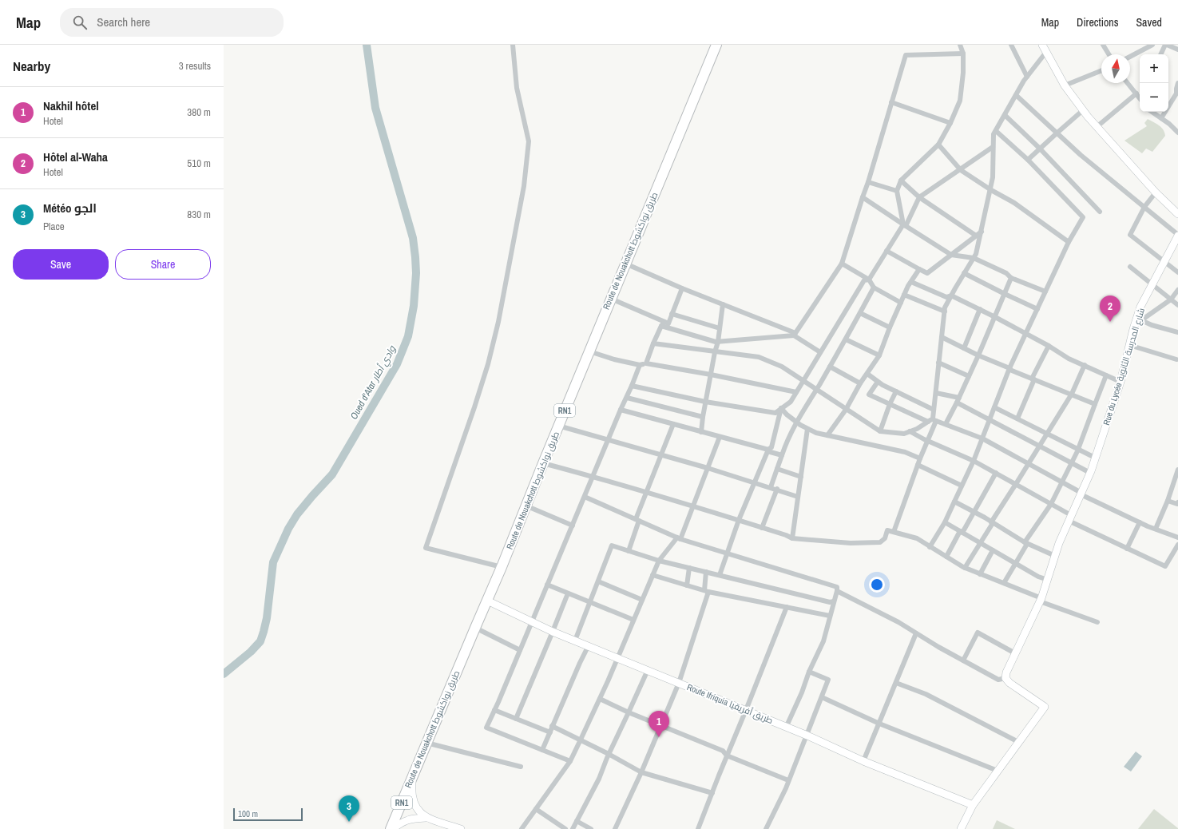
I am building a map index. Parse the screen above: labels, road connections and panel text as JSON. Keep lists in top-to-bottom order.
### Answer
{
  "streets": {
    "highway": ["Route de Nouakchott طريق نواكشوط", "RN1"],
    "street": ["Rue du Lycée شارع المدرسة الثانوية", "Route Ifriquia طريق أفريقيا"]
  },
  "crossings": [
    ["Route de Nouakchott طريق نواكشوط", "Route Ifriquia طريق أفريقيا"]
  ],
  "water": ["Oued d'Atar وادي أطار"],
  "scale_bar": "100 m",
  "north": "top",
  "page": {
    "header": "Map",
    "search": "Search here",
    "nav": ["Map", "Directions", "Saved"],
    "heading": ["Nearby", "3 results"],
    "map_buttons": ["+", "−"],
    "list": [
      {
        "mark": "1",
        "name": "Nakhil hôtel",
        "note": "Hotel",
        "value": "380 m"
      },
      {
        "mark": "2",
        "name": "Hôtel al-Waha",
        "note": "Hotel",
        "value": "510 m"
      },
      {
        "mark": "3",
        "name": "Météo الجو",
        "note": "Place",
        "value": "830 m"
      }
    ],
    "buttons": ["Save", "Share"],
    "pins": ["2", "1", "3"],
    "scale": "100 m"
  }
}
